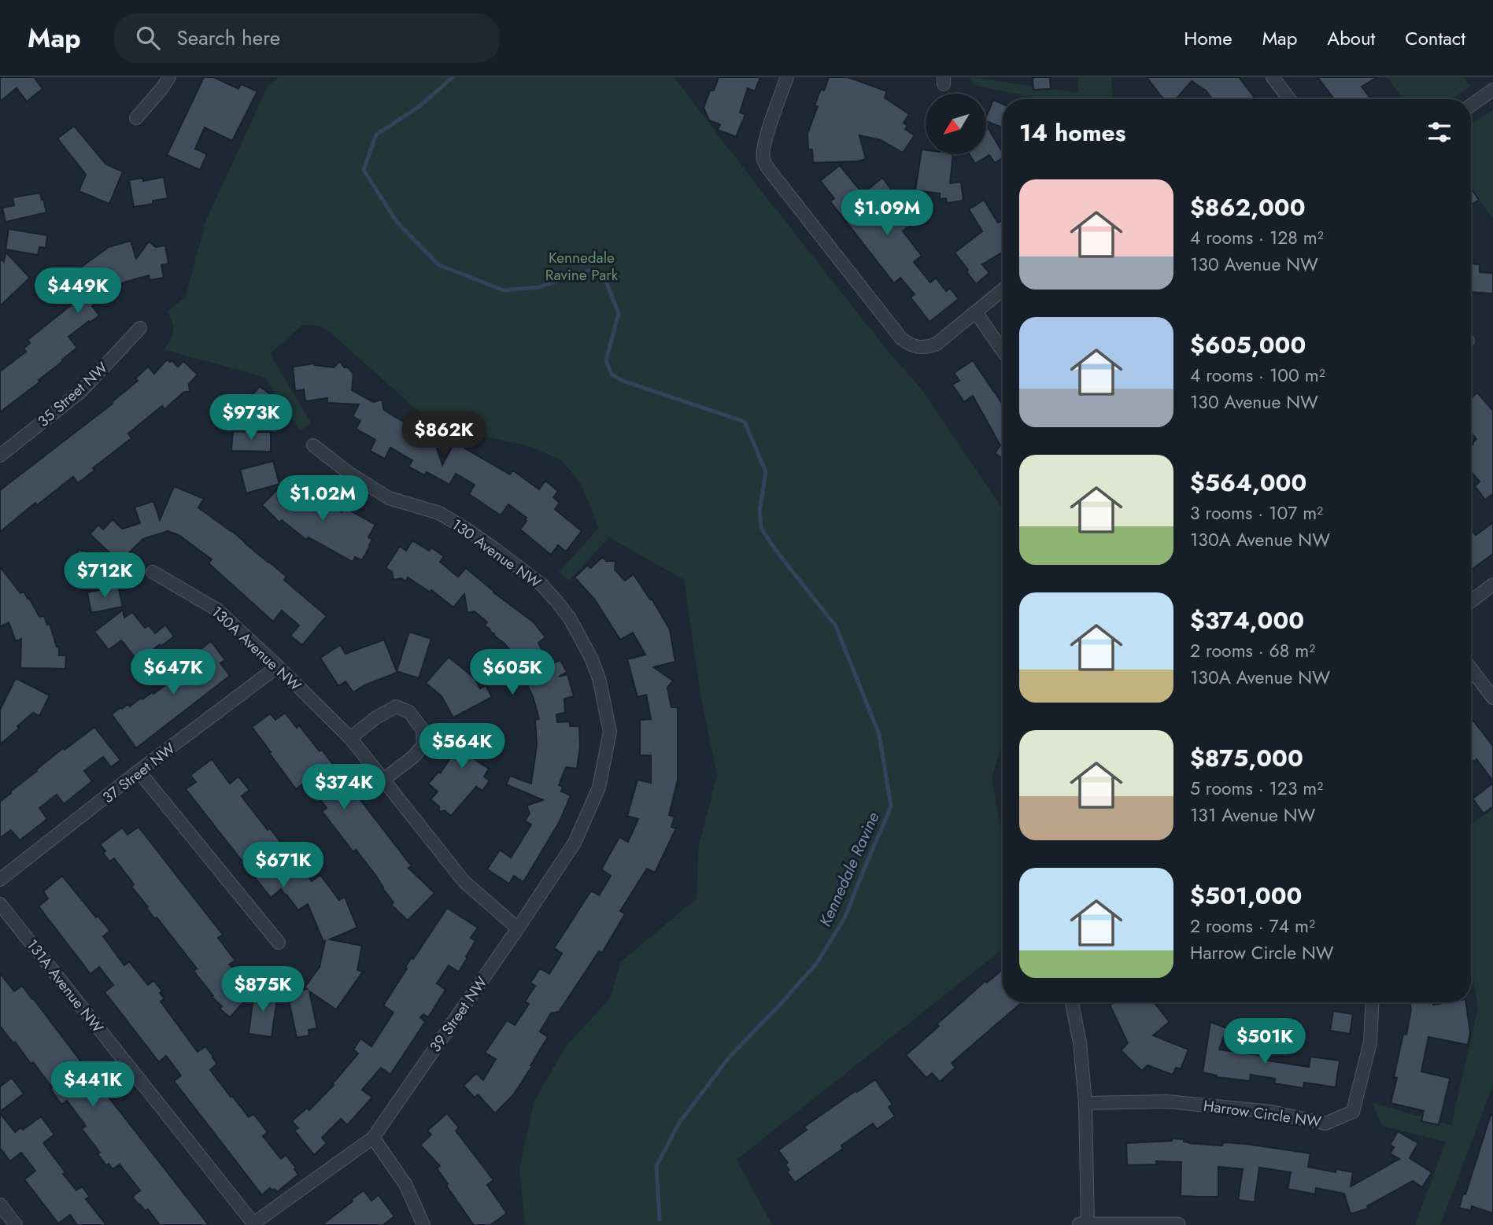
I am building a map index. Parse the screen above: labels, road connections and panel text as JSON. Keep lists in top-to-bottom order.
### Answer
{
  "streets": {
    "street": [
      "35 Street NW",
      "130 Avenue NW",
      "130A Avenue NW",
      "37 Street NW",
      "131A Avenue NW",
      "39 Street NW",
      "Harrow Circle NW"
    ]
  },
  "crossings": [
    ["130 Avenue NW", "39 Street NW"],
    ["130A Avenue NW", "37 Street NW"],
    ["130A Avenue NW", "39 Street NW"],
    ["131A Avenue NW", "39 Street NW"]
  ],
  "water": ["Kennedale Ravine"],
  "parks": ["Kennedale Ravine Park"],
  "north": "bottom left",
  "page": {
    "header": "Map",
    "search": "Search here",
    "nav": [
      "Home",
      "Map",
      "About",
      "Contact"
    ],
    "heading": "14 homes",
    "list": [
      {
        "name": "$862,000",
        "note": "4 rooms · 128 m² · 130 Avenue NW"
      },
      {
        "name": "$605,000",
        "note": "4 rooms · 100 m² · 130 Avenue NW"
      },
      {
        "name": "$564,000",
        "note": "3 rooms · 107 m² · 130A Avenue NW"
      },
      {
        "name": "$374,000",
        "note": "2 rooms · 68 m² · 130A Avenue NW"
      },
      {
        "name": "$875,000",
        "note": "5 rooms · 123 m² · 131 Avenue NW"
      },
      {
        "name": "$501,000",
        "note": "2 rooms · 74 m² · Harrow Circle NW"
      }
    ],
    "price": [
      "$1.09M",
      "$449K",
      "$973K",
      "$862K",
      "$1.02M",
      "$712K",
      "$647K",
      "$605K",
      "$564K",
      "$374K",
      "$671K",
      "$875K",
      "$501K",
      "$441K"
    ]
  }
}
